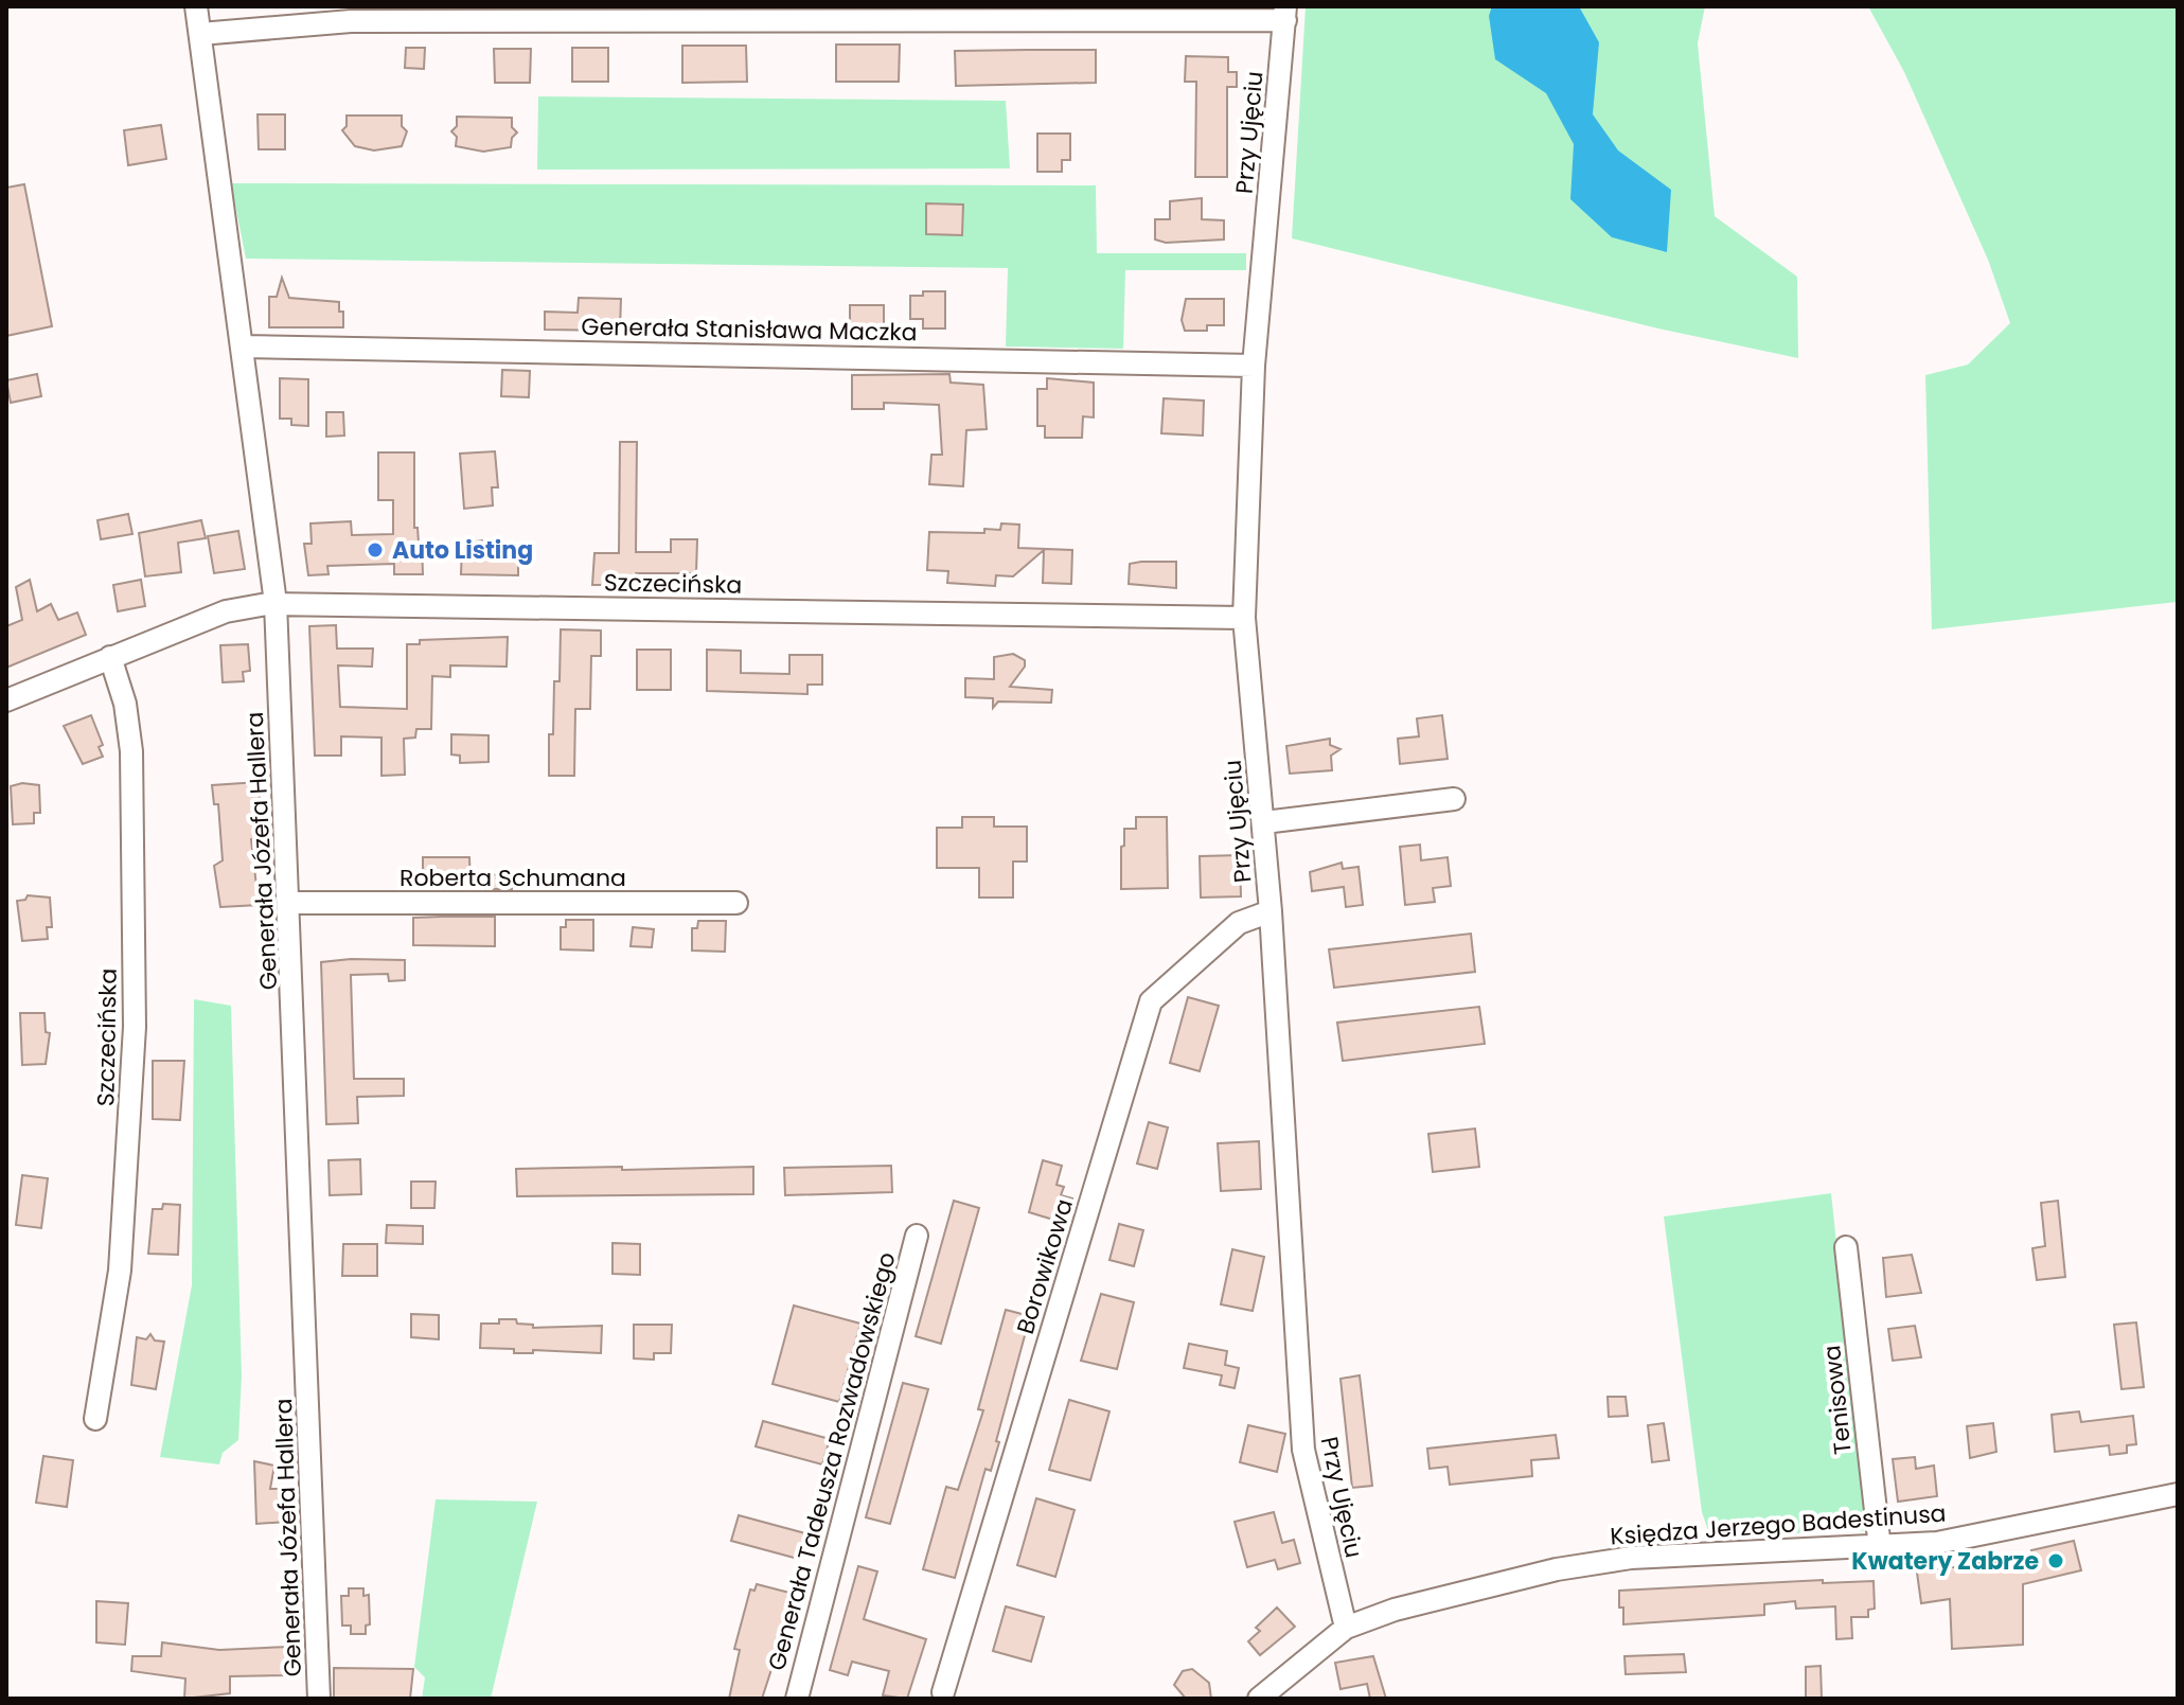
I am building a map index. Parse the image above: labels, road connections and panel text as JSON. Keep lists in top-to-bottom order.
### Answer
{
  "streets": {
    "street": [
      "Przy Ujęciu",
      "Generała Stanisława Maczka",
      "Szczecińska",
      "Generała Józefa Hallera",
      "Roberta Schumana",
      "Borowikowa",
      "Tenisowa",
      "Generała Tadeusza Rozwadowskiego",
      "Księdza Jerzego Badestinusa"
    ]
  },
  "crossings": [
    ["Przy Ujęciu", "Generała Stanisława Maczka"],
    ["Przy Ujęciu", "Szczecińska"],
    ["Przy Ujęciu", "Borowikowa"],
    ["Przy Ujęciu", "Księdza Jerzego Badestinusa"],
    ["Generała Stanisława Maczka", "Generała Józefa Hallera"],
    ["Szczecińska", "Generała Józefa Hallera"],
    ["Generała Józefa Hallera", "Roberta Schumana"],
    ["Tenisowa", "Księdza Jerzego Badestinusa"]
  ],
  "places": ["Auto Listing", "Kwatery Zabrze"]
}
